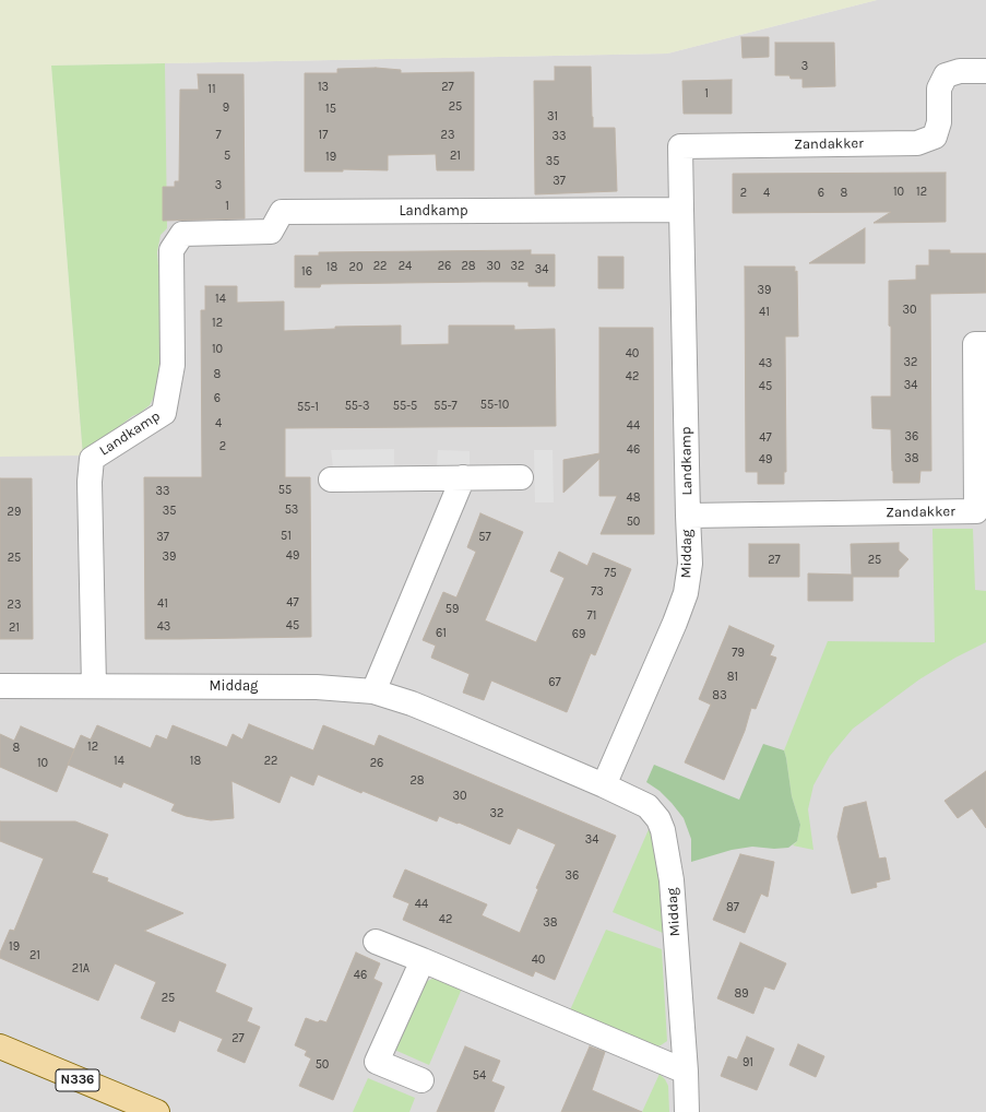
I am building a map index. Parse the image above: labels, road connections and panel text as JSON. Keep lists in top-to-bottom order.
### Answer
{
  "streets": {
    "main road": ["N336"],
    "street": ["Zandakker", "Landkamp", "Middag"]
  },
  "crossings": [
    ["Zandakker", "Landkamp"],
    ["Zandakker", "Middag"],
    ["Landkamp", "Middag"]
  ],
  "house_numbers": [
    "3",
    "13",
    "27",
    "11",
    "1",
    "25",
    "9",
    "15",
    "31",
    "7",
    "17",
    "23",
    "33",
    "5",
    "21",
    "19",
    "35",
    "37",
    "3",
    "10",
    "12",
    "2",
    "4",
    "6",
    "8",
    "1",
    "22",
    "24",
    "26",
    "28",
    "30",
    "32",
    "18",
    "20",
    "34",
    "16",
    "39",
    "14",
    "30",
    "41",
    "12",
    "10",
    "40",
    "32",
    "43",
    "8",
    "42",
    "34",
    "45",
    "6",
    "55-10",
    "55-3",
    "55-5",
    "55-7",
    "55-1",
    "4",
    "44",
    "36",
    "47",
    "2",
    "46",
    "38",
    "49",
    "55",
    "33",
    "48",
    "53",
    "35",
    "29",
    "50",
    "51",
    "37",
    "57",
    "49",
    "39",
    "25",
    "27",
    "25",
    "75",
    "73",
    "47",
    "41",
    "23",
    "59",
    "71",
    "45",
    "43",
    "21",
    "61",
    "69",
    "79",
    "81",
    "67",
    "83",
    "12",
    "8",
    "14",
    "18",
    "22",
    "10",
    "26",
    "28",
    "30",
    "32",
    "34",
    "36",
    "44",
    "87",
    "42",
    "38",
    "19",
    "21",
    "40",
    "21A",
    "46",
    "89",
    "25",
    "27",
    "91",
    "50",
    "54"
  ]
}
